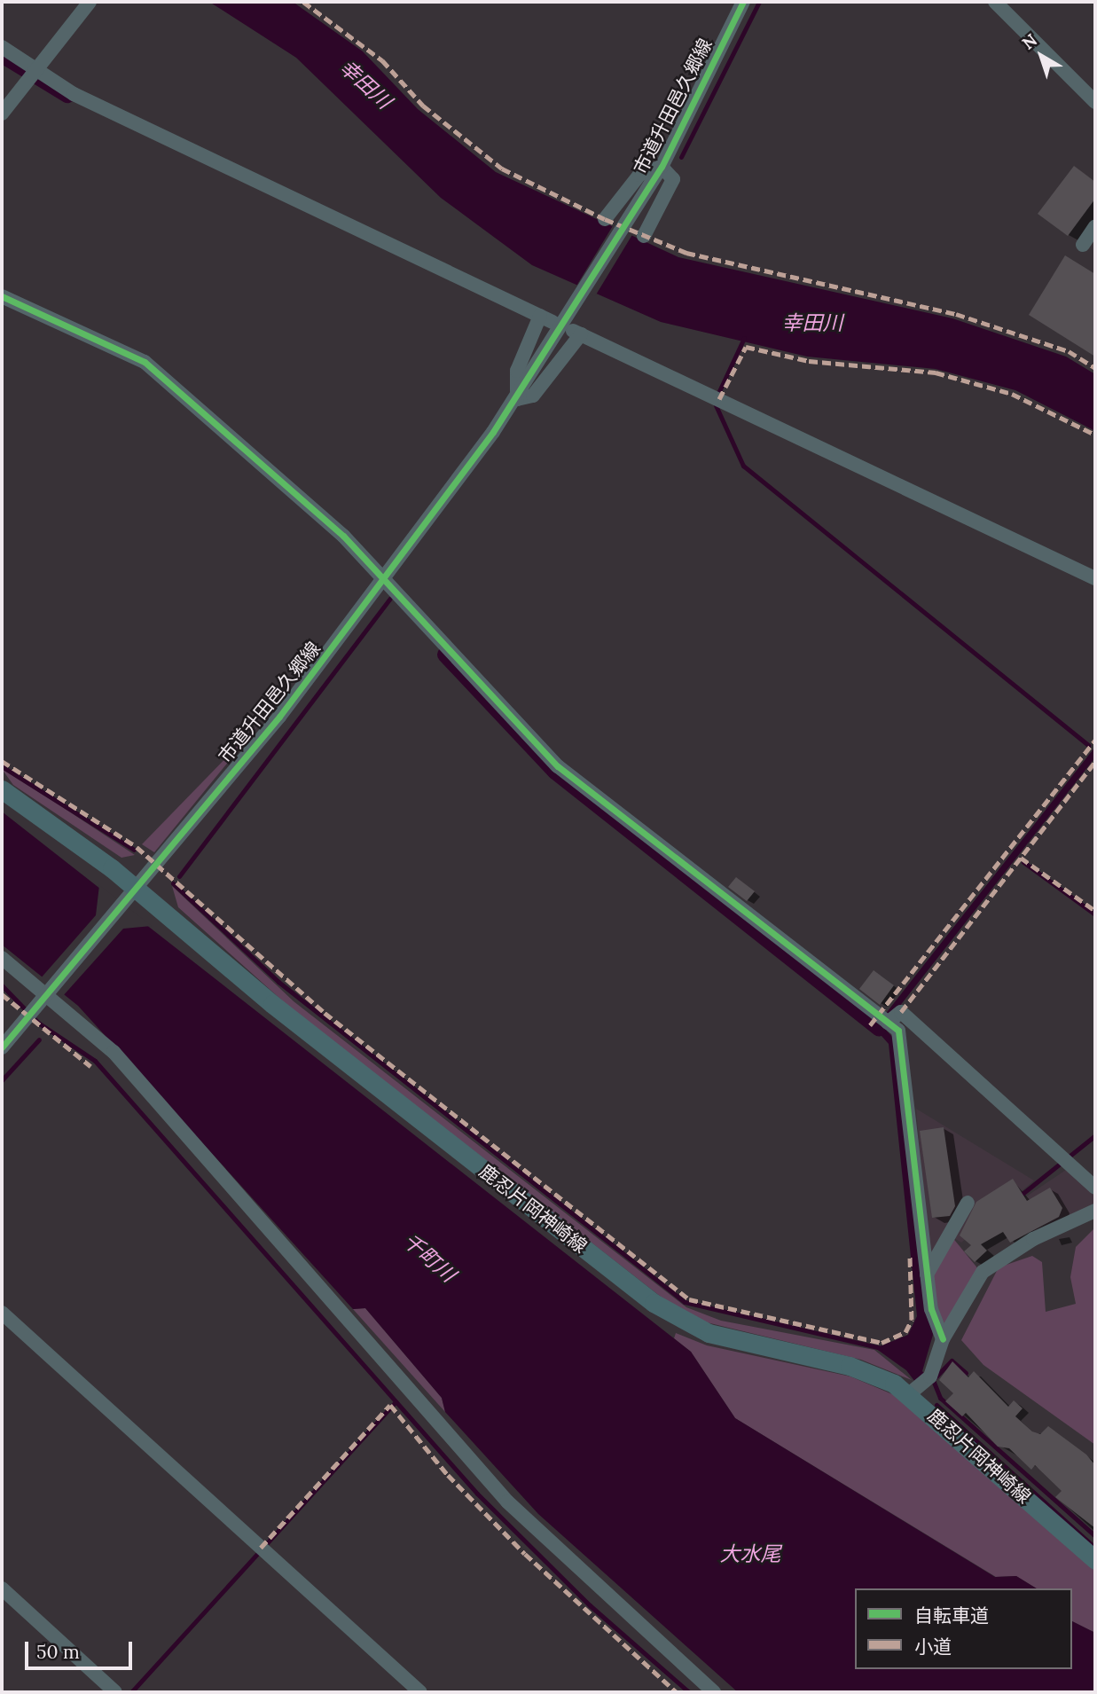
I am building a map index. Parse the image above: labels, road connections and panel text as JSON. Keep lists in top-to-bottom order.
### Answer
{
  "streets": {
    "main road": ["鹿忍片岡神崎線"],
    "street": ["市道升田邑久郷線"]
  },
  "crossings": [
    ["市道升田邑久郷線", "鹿忍片岡神崎線"]
  ],
  "water": ["幸田川", "千町川", "大水尾"],
  "legend": ["自転車道", "小道"],
  "scale_bar": "50 m",
  "north": "top left"
}
